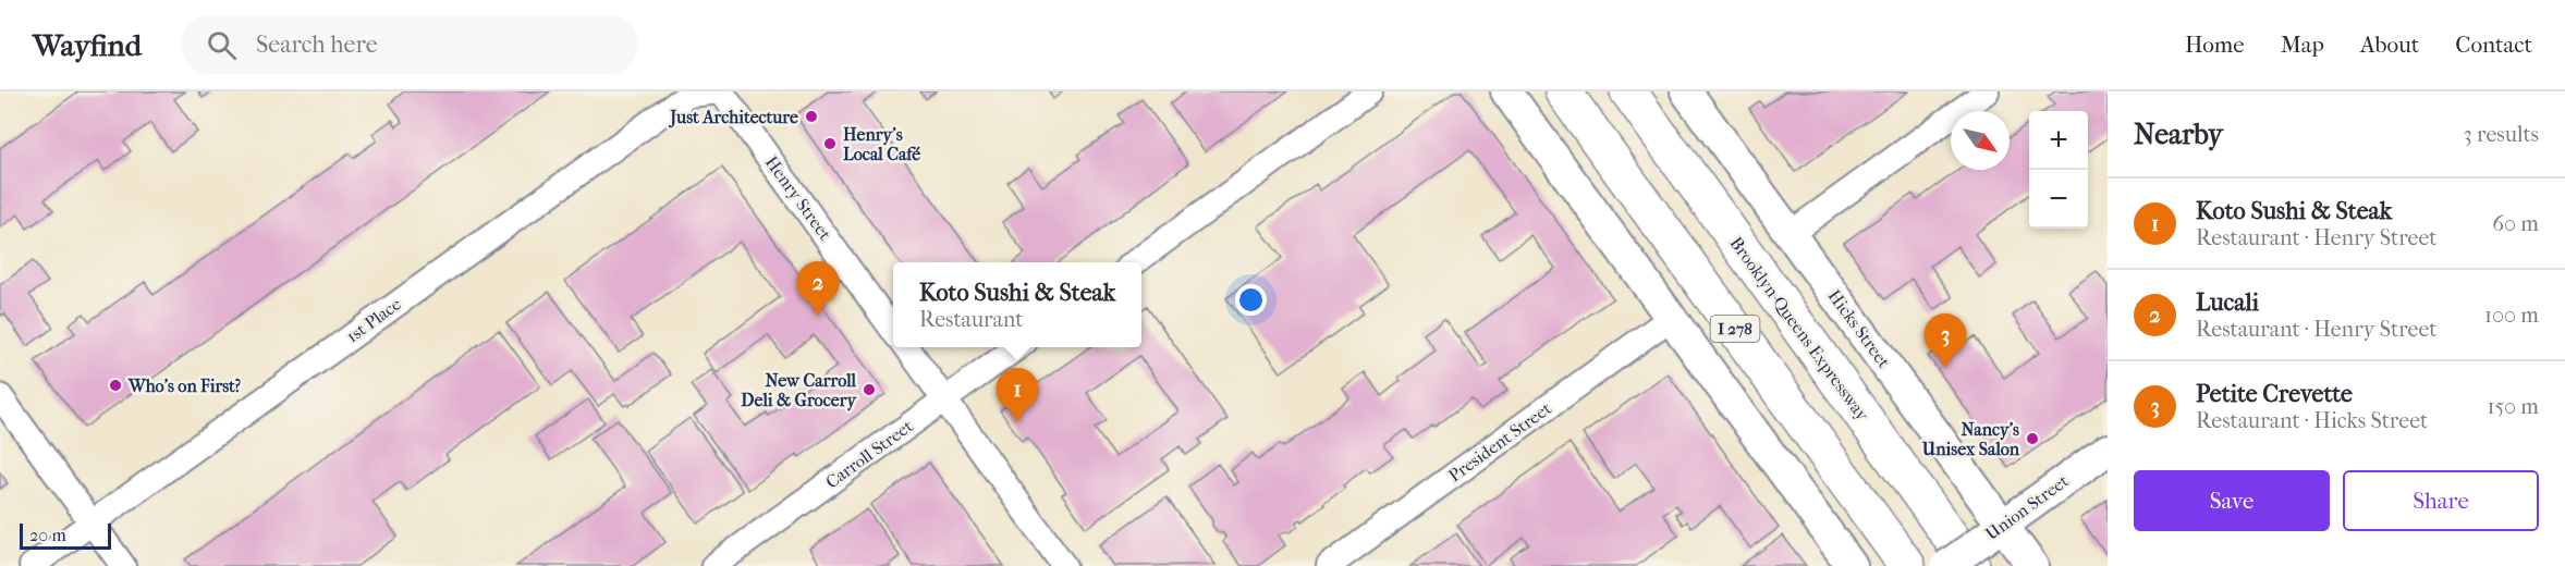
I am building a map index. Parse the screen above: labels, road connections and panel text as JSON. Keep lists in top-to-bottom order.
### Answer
{
  "streets": {
    "highway": ["I 278", "Brooklyn-Queens Expressway"],
    "street": [
      "Henry Street",
      "1st Place",
      "Hicks Street",
      "President Street",
      "Carroll Street",
      "Union Street"
    ]
  },
  "crossings": [
    ["Henry Street", "1st Place"],
    ["Hicks Street", "Union Street"]
  ],
  "places": [
    "Just Architecture",
    "Henry's Local Café",
    "Who's on First?",
    "New Carroll Deli & Grocery",
    "Nancy's Unisex Salon"
  ],
  "scale_bar": "20 m",
  "north": "bottom right",
  "page": {
    "header": "Wayfind",
    "search": "Search here",
    "nav": [
      "Home",
      "Map",
      "About",
      "Contact"
    ],
    "heading": ["Nearby", "3 results"],
    "map_buttons": ["+", "−"],
    "list": [
      {
        "mark": "1",
        "name": "Koto Sushi & Steak",
        "note": "Restaurant · Henry Street",
        "value": "60 m"
      },
      {
        "mark": "2",
        "name": "Lucali",
        "note": "Restaurant · Henry Street",
        "value": "100 m"
      },
      {
        "mark": "3",
        "name": "Petite Crevette",
        "note": "Restaurant · Hicks Street",
        "value": "150 m"
      }
    ],
    "pins": ["2", "3", "1"],
    "popup": ["Koto Sushi & Steak", "Restaurant"],
    "buttons": ["Save", "Share"],
    "scale": "20 m"
  }
}
